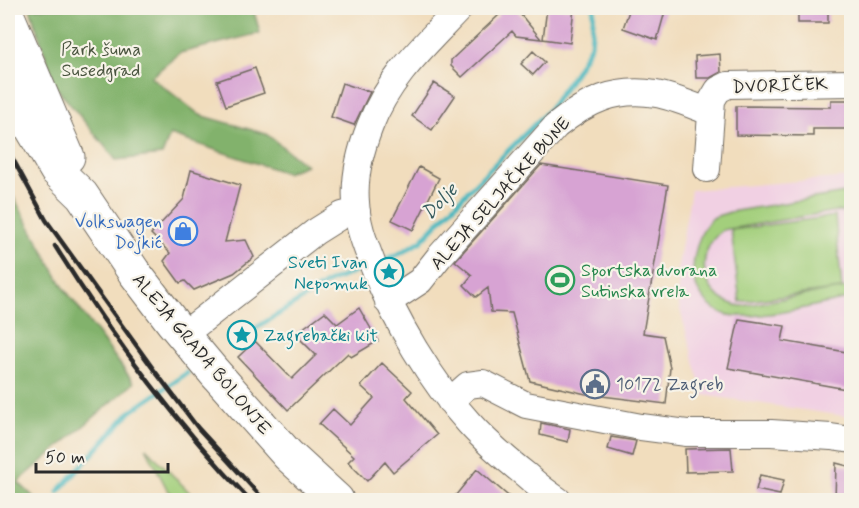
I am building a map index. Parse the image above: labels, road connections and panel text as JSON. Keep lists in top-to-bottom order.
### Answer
{
  "streets": {
    "main road": ["ALEJA GRADA BOLONJE"],
    "street": ["DVORIČEK", "ALEJA SELJAČKE BUNE"]
  },
  "crossings": [
    ["DVORIČEK", "ALEJA SELJAČKE BUNE"]
  ],
  "water": ["Dolje"],
  "parks": ["Park šuma Susedgrad"],
  "places": {
    "shop": ["Volkswagen Dojkić"],
    "place": ["Sveti Ivan Nepomuk", "Zagrebački kit"],
    "sports": ["Sportska dvorana Sutinska vrela"],
    "public building": ["10172 Zagreb"]
  },
  "scale_bar": "50 m"
}
